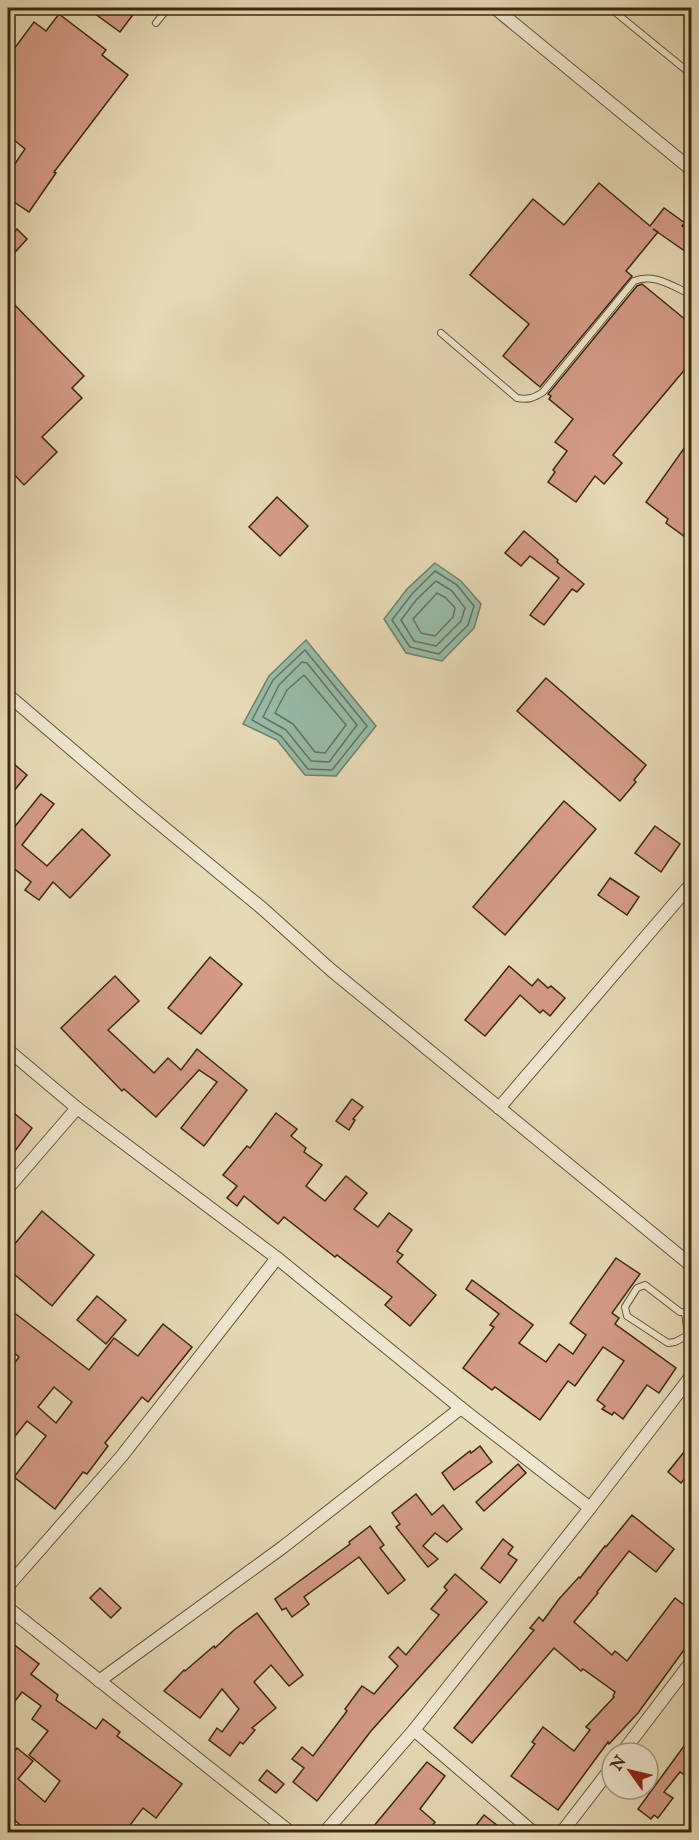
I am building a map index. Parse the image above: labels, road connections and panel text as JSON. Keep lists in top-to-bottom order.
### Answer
{
  "north": "top left"
}
